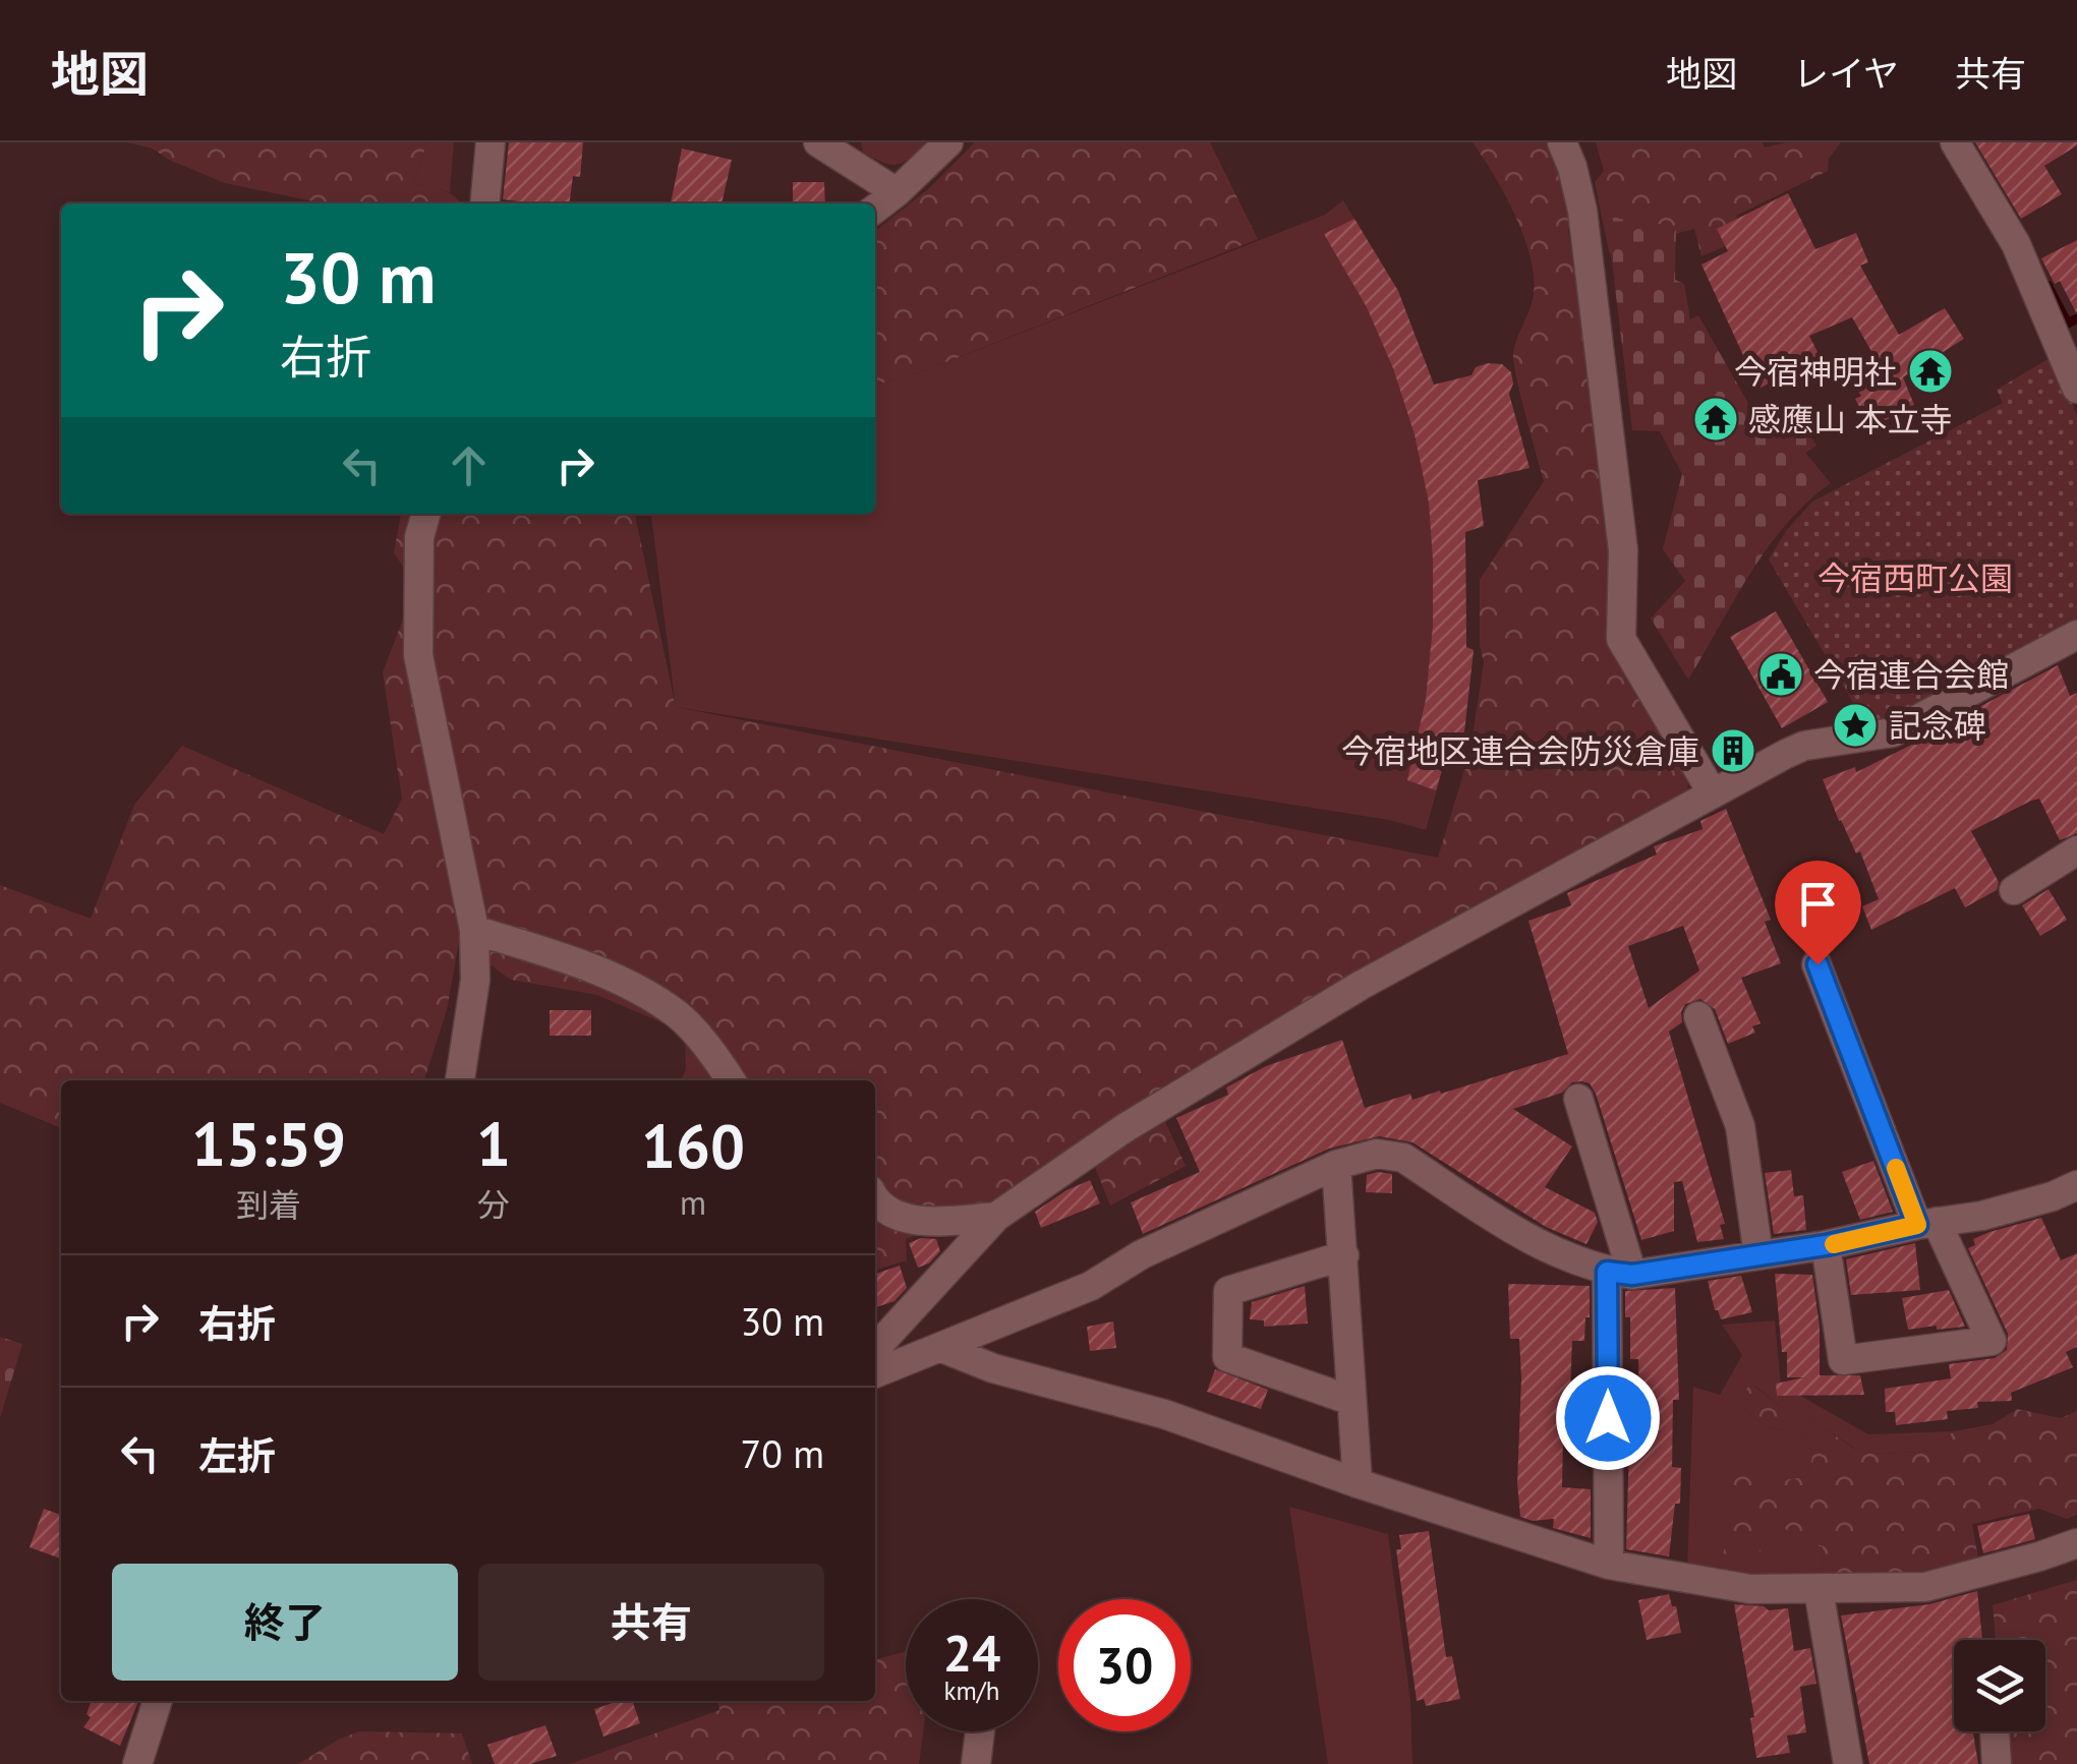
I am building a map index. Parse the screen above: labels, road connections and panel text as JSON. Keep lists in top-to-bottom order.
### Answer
{
  "parks": ["今宿西町公園"],
  "places": {
    "temple": ["今宿神明社", "感應山 本立寺"],
    "public building": ["今宿連合会館"],
    "place": ["記念碑"],
    "building": ["今宿地区連合会防災倉庫"]
  },
  "page": {
    "header": "地図",
    "nav": ["地図", "レイヤ", "共有"],
    "turn": ["30 m", "右折"],
    "eta": [
      "15:59",
      "到着",
      "1",
      "分",
      "160",
      "m"
    ],
    "list": [
      {
        "name": "右折",
        "value": "30 m"
      },
      {
        "name": "左折",
        "value": "70 m"
      }
    ],
    "buttons": ["終了", "共有"],
    "speed": "24 km/h",
    "limit": "30"
  }
}
